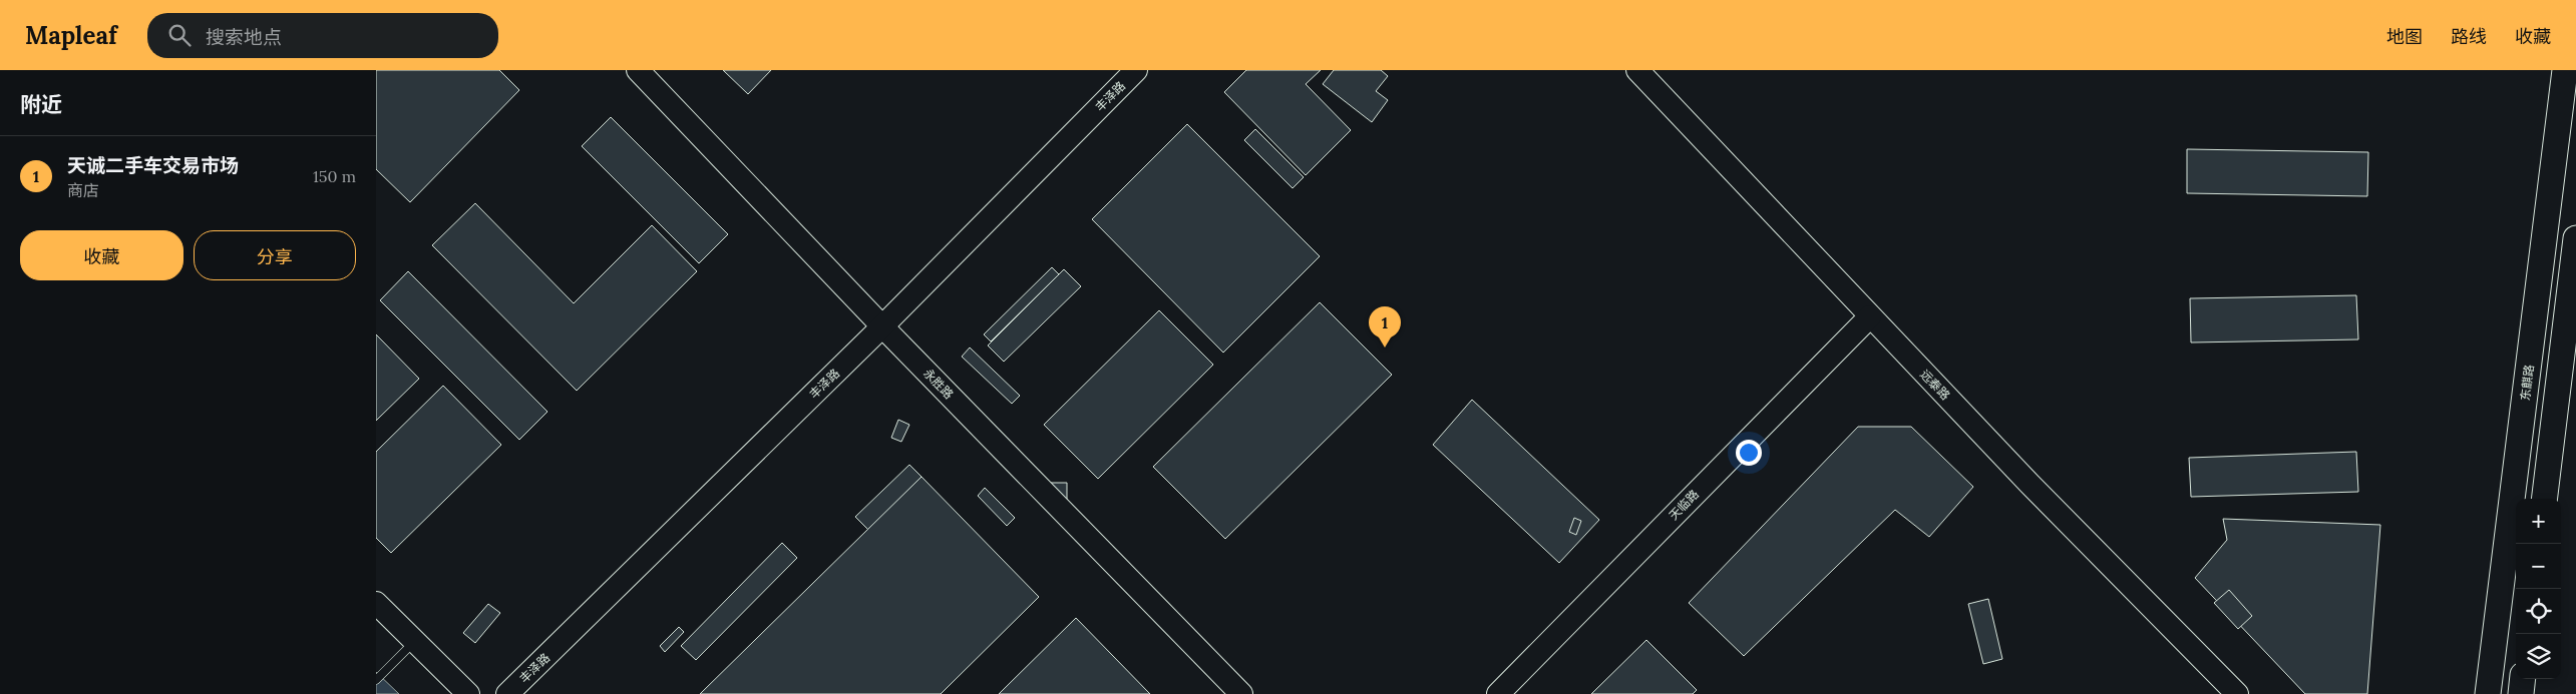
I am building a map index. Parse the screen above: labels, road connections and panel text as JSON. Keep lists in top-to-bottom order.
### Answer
{
  "streets": {
    "main road": ["东麒路"],
    "street": [
      "丰泽路",
      "永胜路",
      "远泰路",
      "天临路"
    ]
  },
  "crossings": [
    ["丰泽路", "永胜路"],
    ["远泰路", "天临路"]
  ],
  "page": {
    "header": "Mapleaf",
    "search": "搜索地点",
    "nav": ["地图", "路线", "收藏"],
    "heading": "附近",
    "list": [
      {
        "mark": "1",
        "name": "天诚二手车交易市场",
        "note": "商店",
        "value": "150 m"
      }
    ],
    "buttons": ["收藏", "分享"],
    "pins": "1",
    "map_buttons": ["+", "−"]
  }
}
